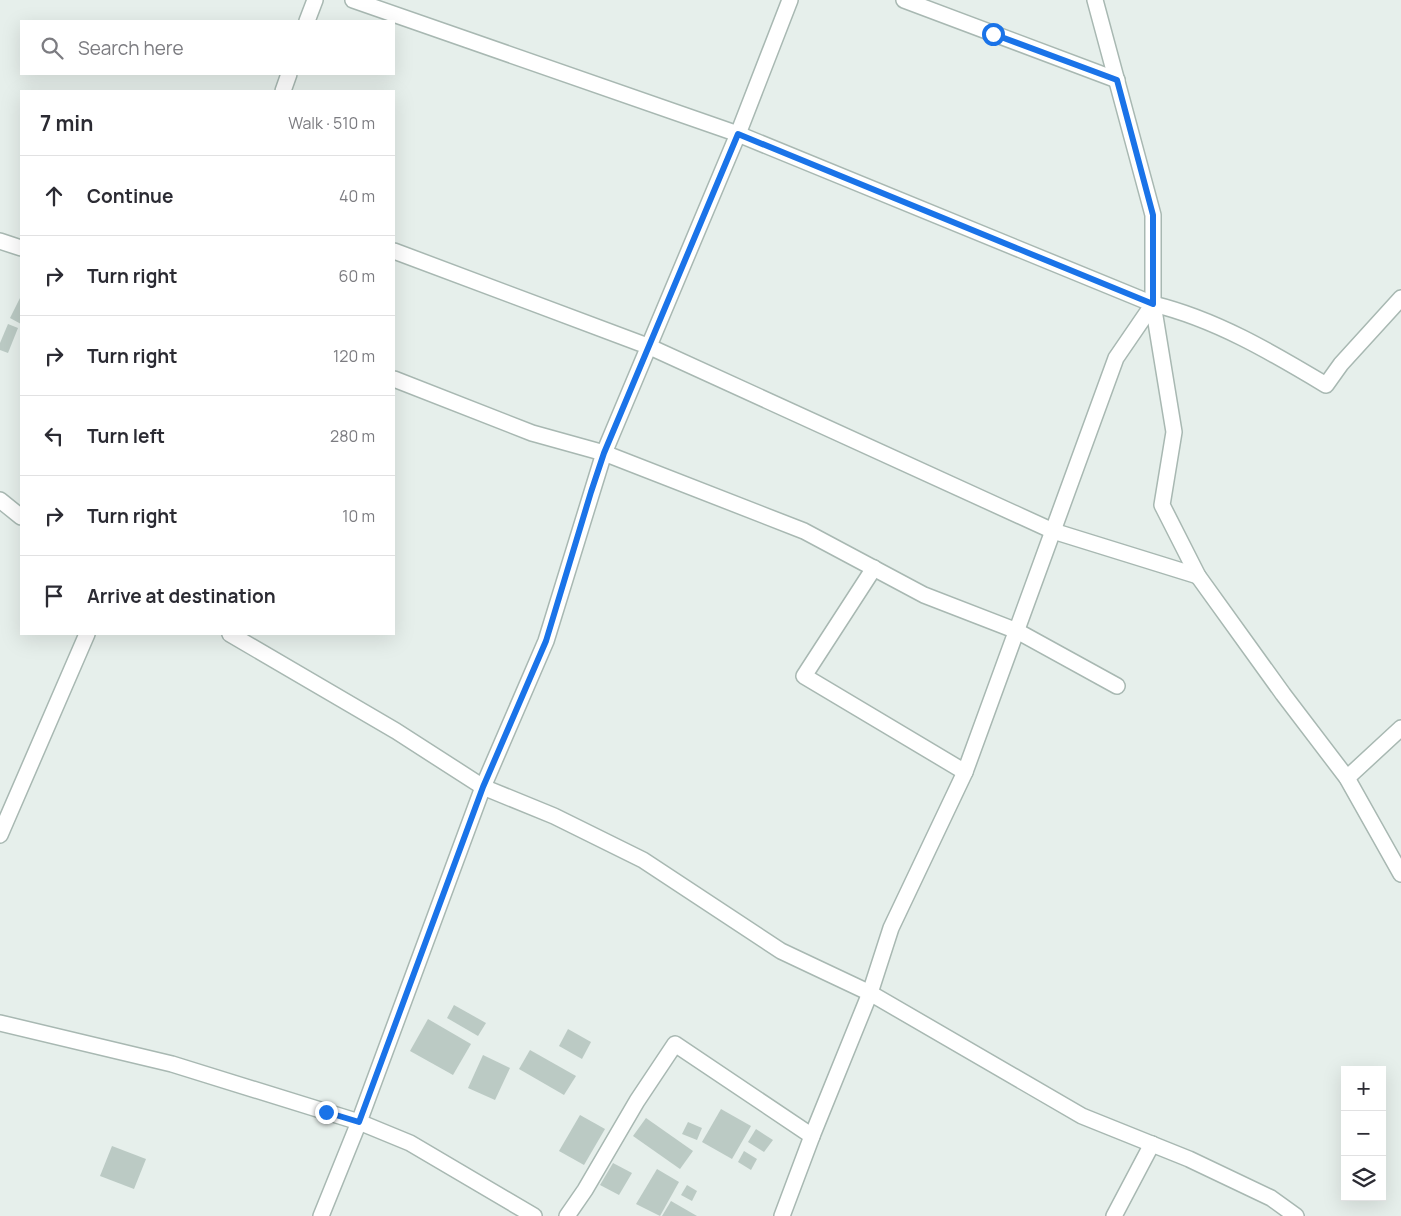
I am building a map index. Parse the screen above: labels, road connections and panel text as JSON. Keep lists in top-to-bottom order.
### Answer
{
  "page": {
    "search": "Search here",
    "heading": ["7 min", "Walk · 510 m"],
    "list": [
      ["Continue", "40 m"],
      ["Turn right", "60 m"],
      ["Turn right", "120 m"],
      ["Turn left", "280 m"],
      ["Turn right", "10 m"],
      "Arrive at destination"
    ],
    "map_buttons": ["+", "−"]
  }
}
